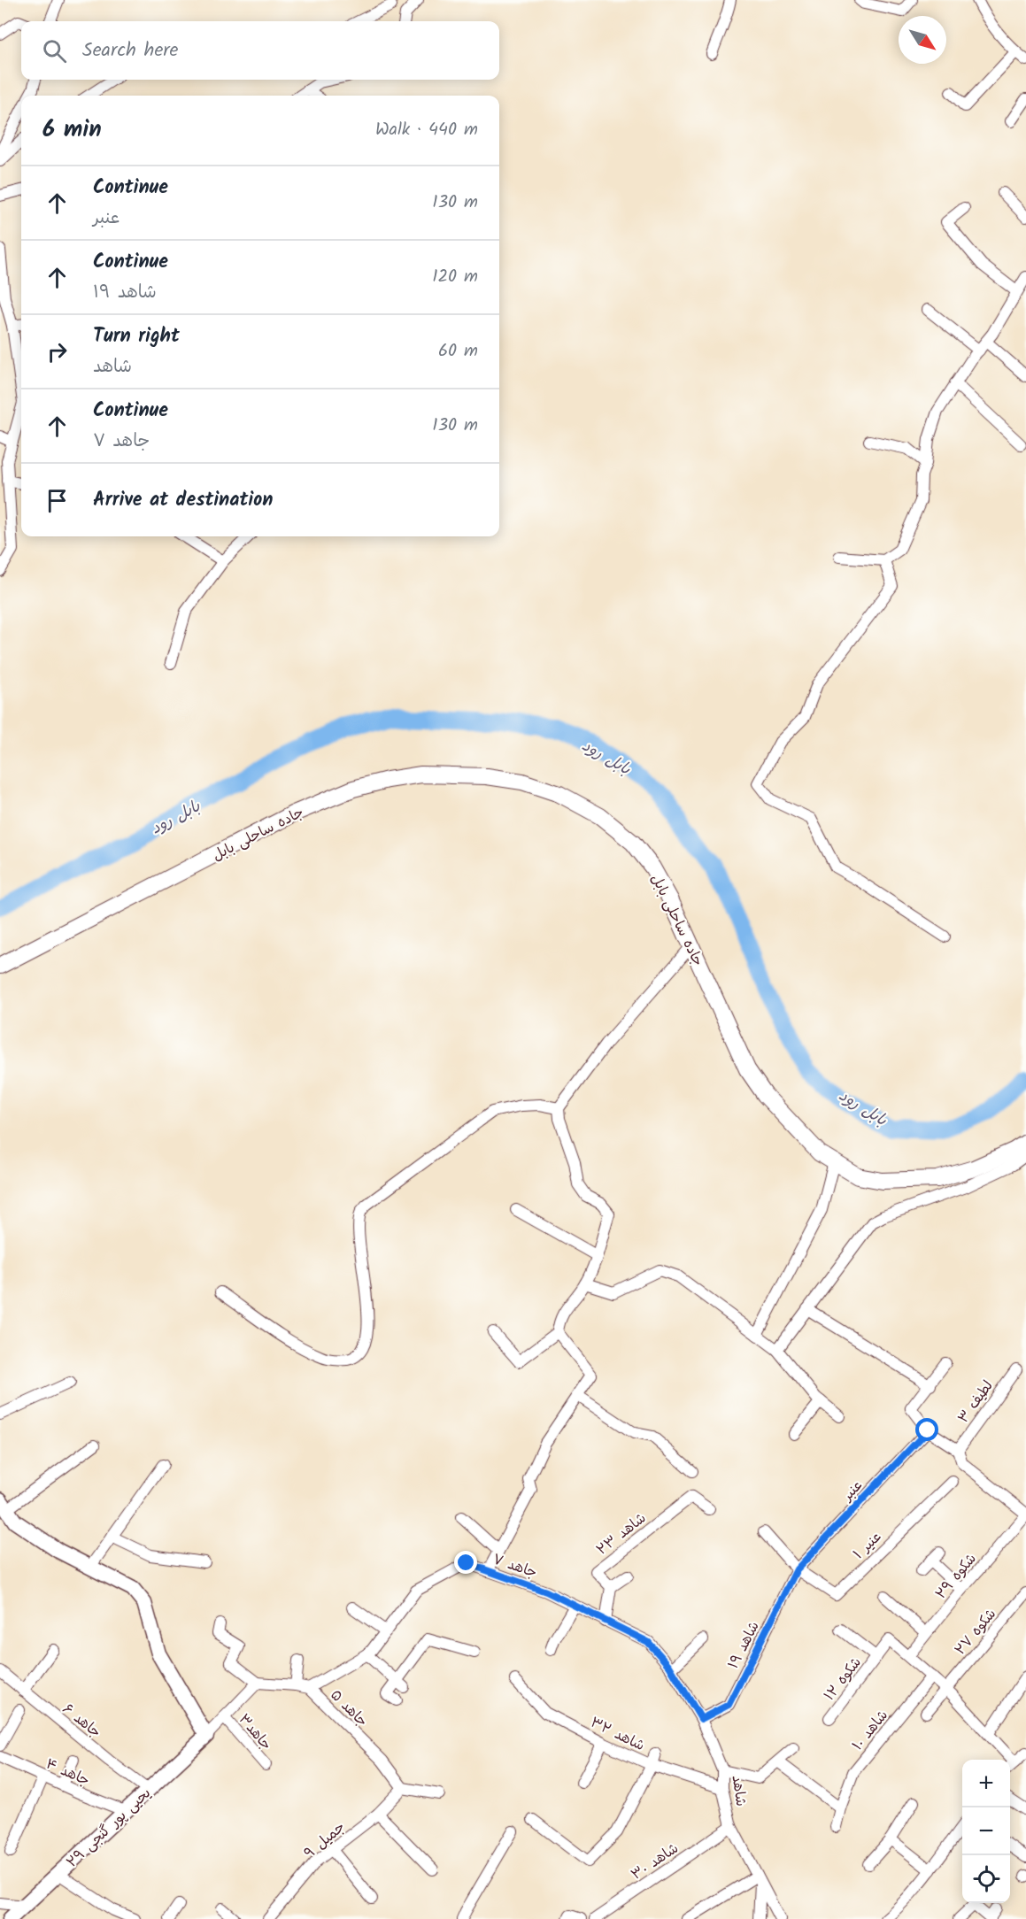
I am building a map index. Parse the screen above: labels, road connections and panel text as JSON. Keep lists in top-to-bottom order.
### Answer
{
  "streets": {
    "main road": ["جاده ساحلی بابل", "یحیی پور گنجی ۲۹"],
    "street": [
      "لطیف ۳",
      "عنبر",
      "شاهد ۲۳",
      "عنیر ۱",
      "جاهد ۷",
      "شکوه ۲۹",
      "شکوه ۲۷",
      "شاهد ۱۹",
      "شکوه ۱۲",
      "جاهد ۵",
      "جاهد ۶",
      "شاهد ۱۰",
      "جاهد۳",
      "شاهد ۳۲",
      "جاهد ۴",
      "شاهد",
      "جمیل ۹",
      "شاهد ۳۰"
    ]
  },
  "crossings": [
    ["عنبر", "عنیر ۱"],
    ["عنبر", "شاهد ۱۹"],
    ["عنیر ۱", "شاهد ۱۹"],
    ["جاهد ۷", "جاهد ۵"],
    ["جاهد ۷", "شاهد"],
    ["شکوه ۲۹", "شکوه ۱۲"],
    ["شاهد ۱۹", "شاهد"],
    ["جاهد ۵", "جمیل ۹"],
    ["جاهد ۶", "یحیی پور گنجی ۲۹"],
    ["شاهد ۳۲", "شاهد"],
    ["جاهد ۴", "یحیی پور گنجی ۲۹"],
    ["شاهد", "شاهد ۳۰"]
  ],
  "water": ["بابل رود"],
  "north": "bottom right",
  "page": {
    "search": "Search here",
    "heading": ["6 min", "Walk · 440 m"],
    "list": [
      ["Continue", "عنبر", "130 m"],
      ["Continue", "شاهد ۱۹", "120 m"],
      ["Turn right", "شاهد", "60 m"],
      ["Continue", "جاهد ۷", "130 m"],
      "Arrive at destination"
    ],
    "map_buttons": ["+", "−"]
  }
}
